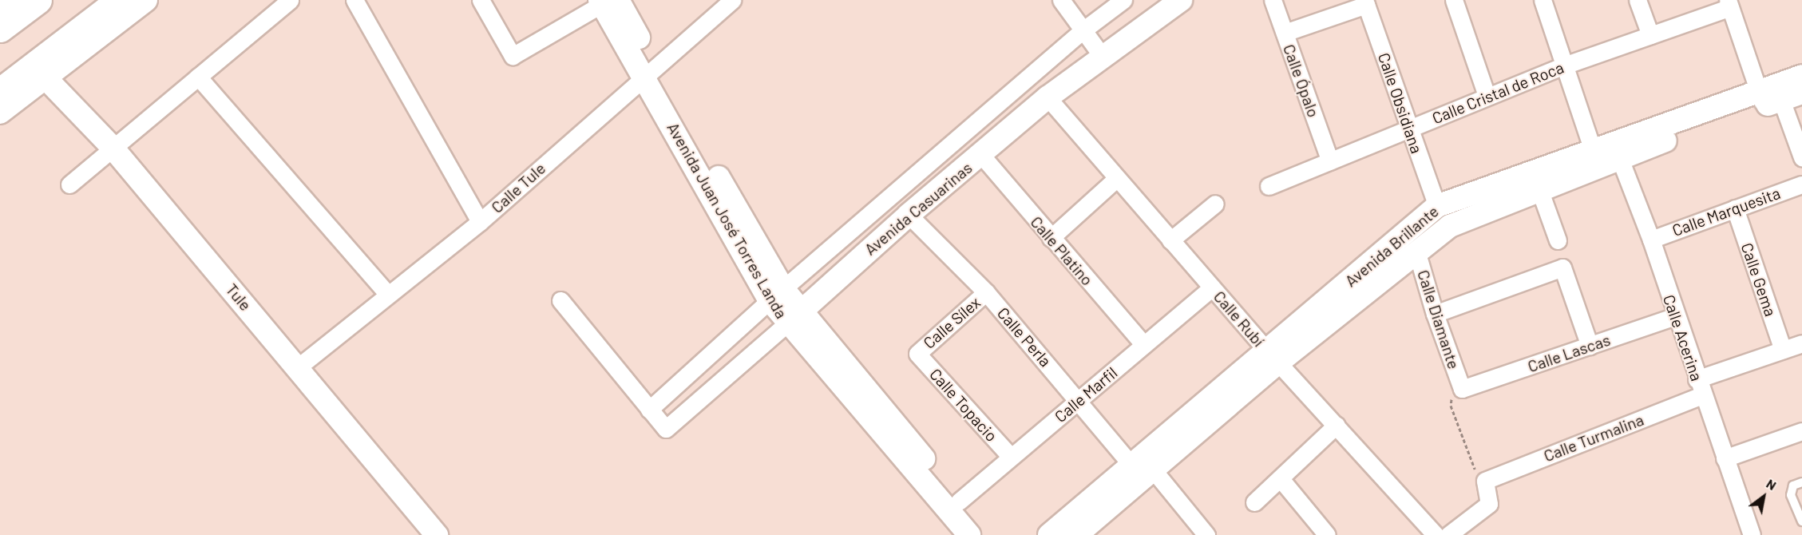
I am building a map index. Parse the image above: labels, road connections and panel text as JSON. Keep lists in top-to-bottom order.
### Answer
{
  "streets": {
    "main road": [
      "Avenida Casuarinas",
      "Avenida Juan José Torres Landa",
      "Avenida Brillante",
      "Tule"
    ],
    "street": [
      "Calle Ópalo",
      "Calle Cristal de Roca",
      "Calle Obsidiana",
      "Calle Tule",
      "Calle Marquesita",
      "Calle Platino",
      "Calle Gema",
      "Calle Rubí",
      "Calle Diamante",
      "Calle Sílex",
      "Calle Perla",
      "Calle Acerina",
      "Calle Lascas",
      "Calle Marfil",
      "Calle Topacio",
      "Calle Turmalina"
    ]
  },
  "crossings": [
    ["Calle Ópalo", "Calle Cristal de Roca"],
    ["Calle Cristal de Roca", "Calle Obsidiana"],
    ["Calle Cristal de Roca", "Calle Acerina"],
    ["Calle Obsidiana", "Avenida Brillante"],
    ["Calle Tule", "Avenida Juan José Torres Landa"],
    ["Calle Tule", "Tule"],
    ["Avenida Casuarinas", "Avenida Juan José Torres Landa"],
    ["Avenida Casuarinas", "Calle Platino"],
    ["Avenida Casuarinas", "Calle Rubí"],
    ["Avenida Casuarinas", "Calle Perla"],
    ["Calle Marquesita", "Calle Gema"],
    ["Calle Marquesita", "Calle Acerina"],
    ["Avenida Juan José Torres Landa", "Calle Marfil"],
    ["Avenida Brillante", "Calle Rubí"],
    ["Avenida Brillante", "Calle Diamante"],
    ["Avenida Brillante", "Calle Perla"],
    ["Avenida Brillante", "Calle Acerina"],
    ["Calle Platino", "Calle Marfil"],
    ["Calle Rubí", "Calle Marfil"],
    ["Calle Diamante", "Calle Lascas"],
    ["Calle Sílex", "Calle Perla"],
    ["Calle Sílex", "Calle Topacio"],
    ["Calle Perla", "Calle Marfil"],
    ["Calle Acerina", "Calle Lascas"],
    ["Calle Acerina", "Calle Turmalina"],
    ["Calle Marfil", "Calle Topacio"]
  ],
  "north": "top right"
}
